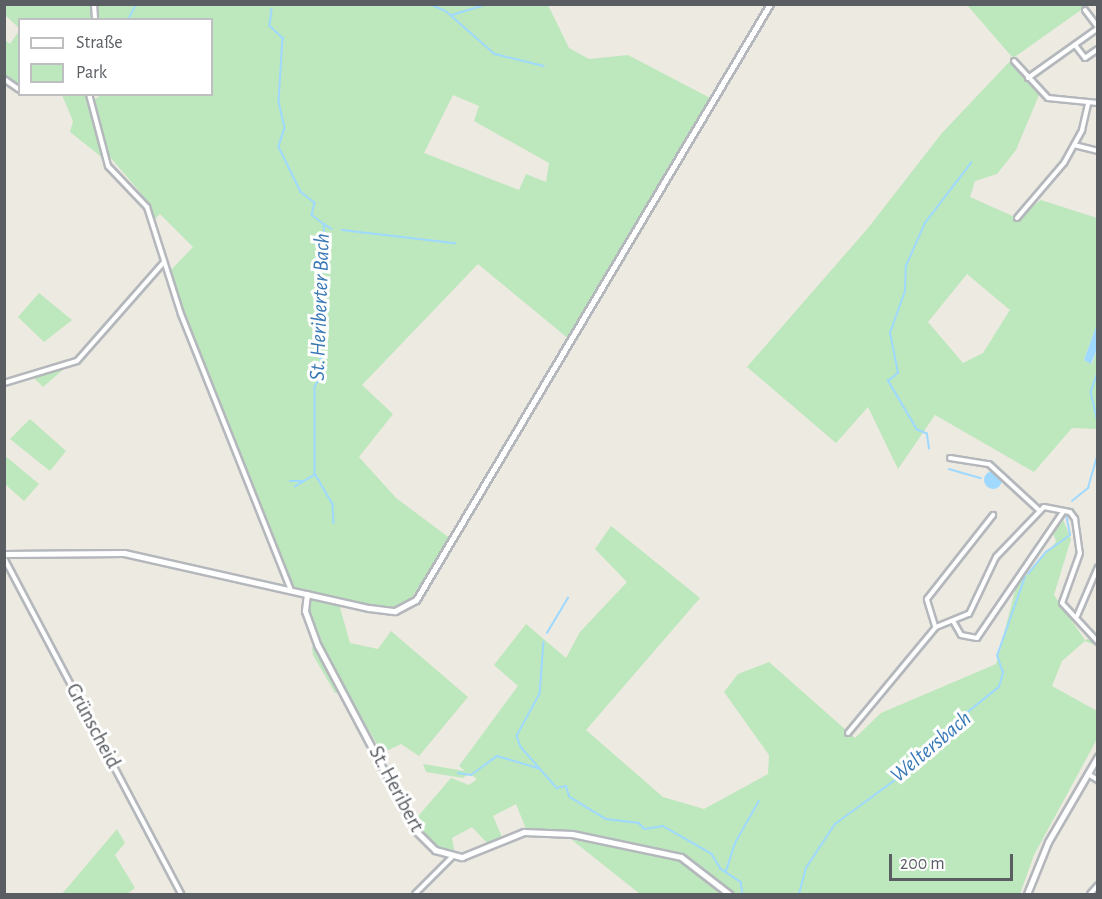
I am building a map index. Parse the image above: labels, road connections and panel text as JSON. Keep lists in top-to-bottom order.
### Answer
{
  "streets": {
    "street": ["Grünscheid", "St. Heribert"]
  },
  "water": ["St. Heriberter Bach", "Weltersbach"],
  "legend": ["Straße", "Park"],
  "scale_bar": "200 m"
}
